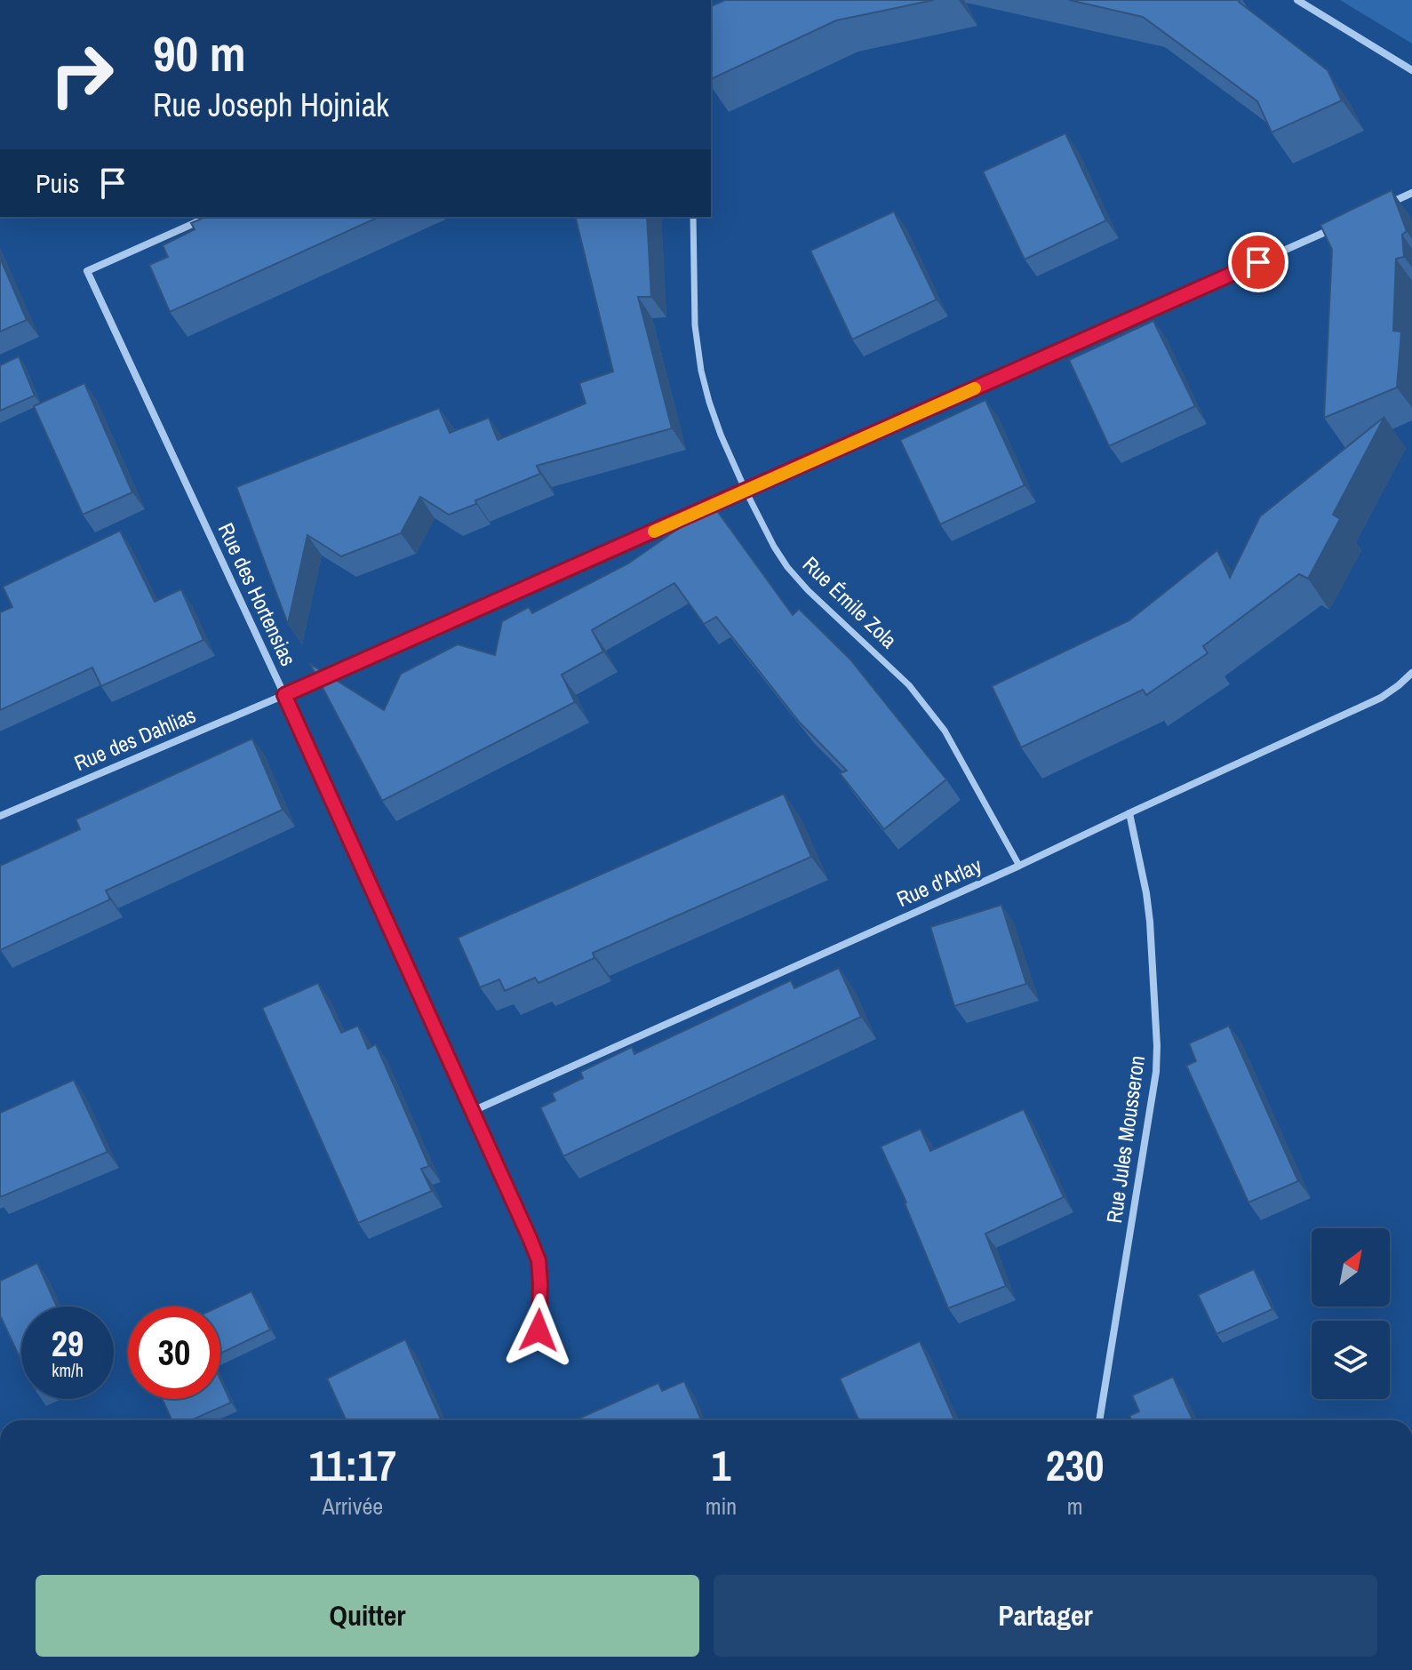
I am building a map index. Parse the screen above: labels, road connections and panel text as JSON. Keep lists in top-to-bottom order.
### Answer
{
  "streets": {
    "street": [
      "Rue des Hortensias",
      "Rue Émile Zola",
      "Rue des Dahlias",
      "Rue d'Arlay",
      "Rue Jules Mousseron"
    ]
  },
  "crossings": [
    ["Rue des Hortensias", "Rue des Dahlias"],
    ["Rue des Hortensias", "Rue d'Arlay"],
    ["Rue Émile Zola", "Rue des Dahlias"],
    ["Rue Émile Zola", "Rue d'Arlay"],
    ["Rue d'Arlay", "Rue Jules Mousseron"]
  ],
  "north": "top right",
  "page": {
    "turn": ["90 m", "Rue Joseph Hojniak"],
    "then": "Puis",
    "speed": "29 km/h",
    "limit": "30",
    "eta": [
      "11:17",
      "Arrivée",
      "1",
      "min",
      "230",
      "m"
    ],
    "buttons": ["Quitter", "Partager"]
  }
}
